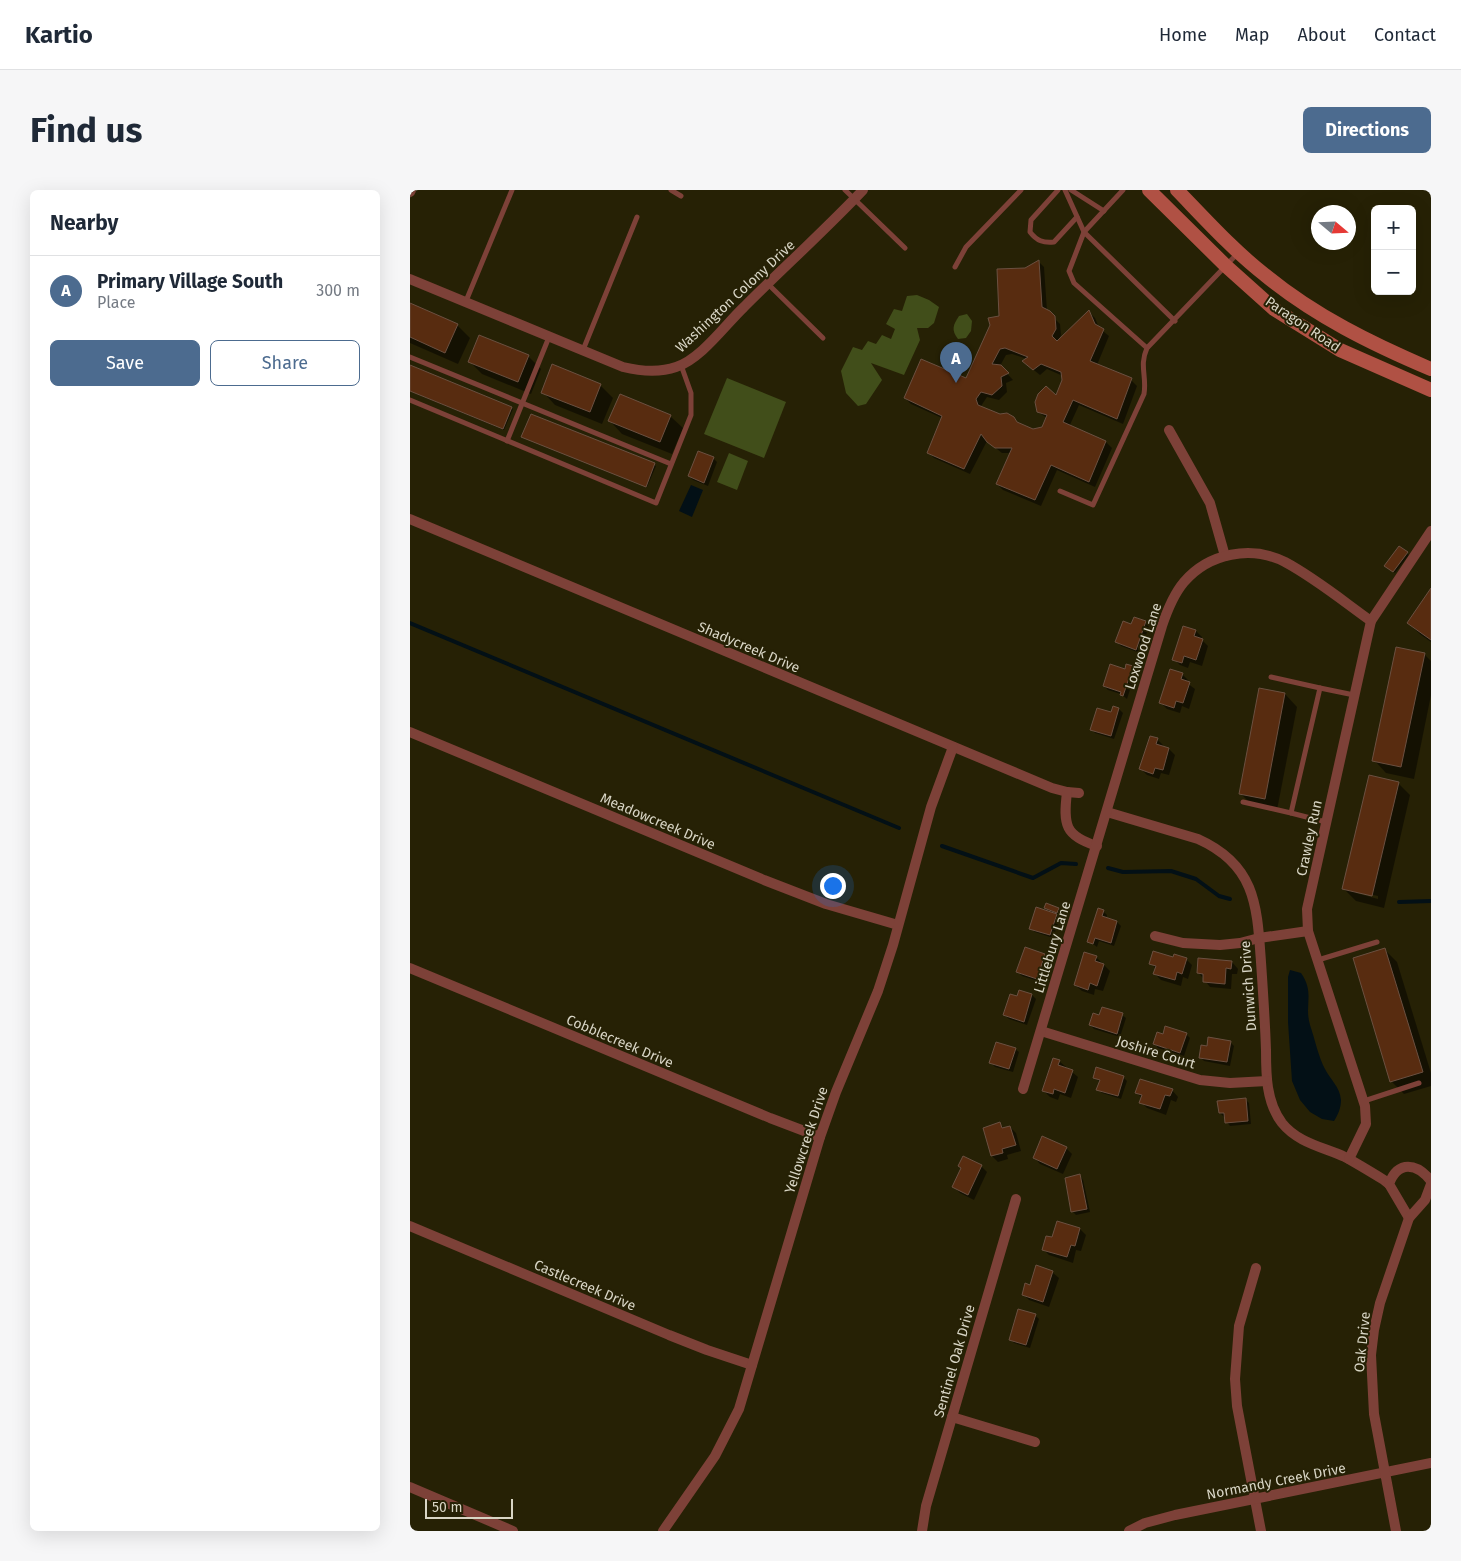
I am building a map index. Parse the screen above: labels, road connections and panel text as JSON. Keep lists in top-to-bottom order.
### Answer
{
  "streets": {
    "street": [
      "Washington Colony Drive",
      "Paragon Road",
      "Loxwood Lane",
      "Shadycreek Drive",
      "Meadowcreek Drive",
      "Crawley Run",
      "Littlebury Lane",
      "Dunwich Drive",
      "Cobblecreek Drive",
      "Joshire Court",
      "Yellowcreek Drive",
      "Castlecreek Drive",
      "Oak Drive",
      "Sentinel Oak Drive",
      "Normandy Creek Drive"
    ]
  },
  "crossings": [
    ["Loxwood Lane", "Crawley Run"],
    ["Loxwood Lane", "Littlebury Lane"],
    ["Loxwood Lane", "Dunwich Drive"],
    ["Shadycreek Drive", "Yellowcreek Drive"],
    ["Meadowcreek Drive", "Yellowcreek Drive"],
    ["Crawley Run", "Dunwich Drive"],
    ["Littlebury Lane", "Dunwich Drive"],
    ["Littlebury Lane", "Joshire Court"],
    ["Dunwich Drive", "Joshire Court"],
    ["Dunwich Drive", "Oak Drive"],
    ["Cobblecreek Drive", "Yellowcreek Drive"],
    ["Yellowcreek Drive", "Castlecreek Drive"],
    ["Oak Drive", "Normandy Creek Drive"]
  ],
  "scale_bar": "50 m",
  "north": "right",
  "page": {
    "header": "Kartio",
    "nav": [
      "Home",
      "Map",
      "About",
      "Contact"
    ],
    "buttons": [
      "Directions",
      ["Save", "Share"]
    ],
    "title": "Find us",
    "heading": "Nearby",
    "map_buttons": ["+", "−"],
    "list": [
      {
        "mark": "A",
        "name": "Primary Village South",
        "note": "Place",
        "value": "300 m"
      }
    ],
    "pins": "A",
    "scale": "50 m"
  }
}
